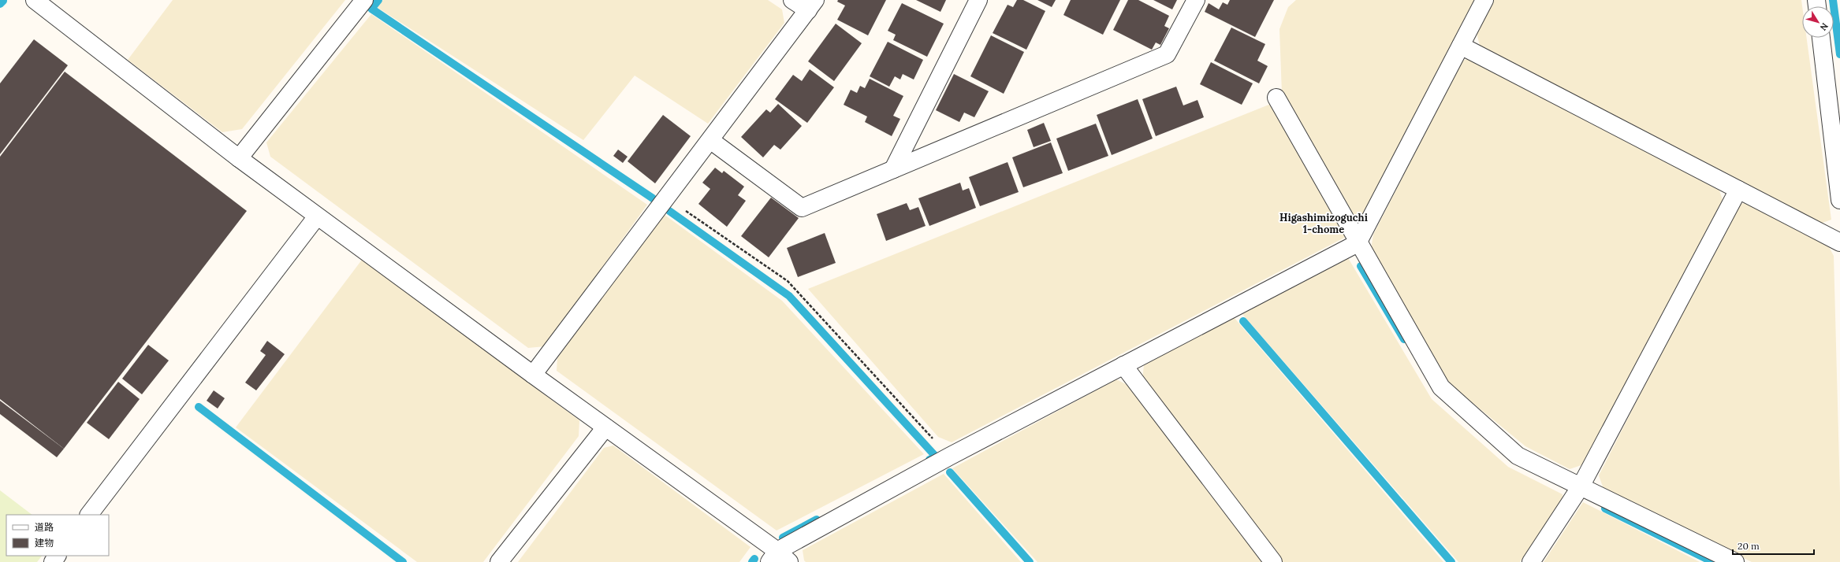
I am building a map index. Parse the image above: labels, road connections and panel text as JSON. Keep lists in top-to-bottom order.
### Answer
{
  "districts": ["Higashimizoguchi 1-chome"],
  "legend": ["道路", "建物"],
  "scale_bar": "20 m",
  "north": "bottom right"
}
